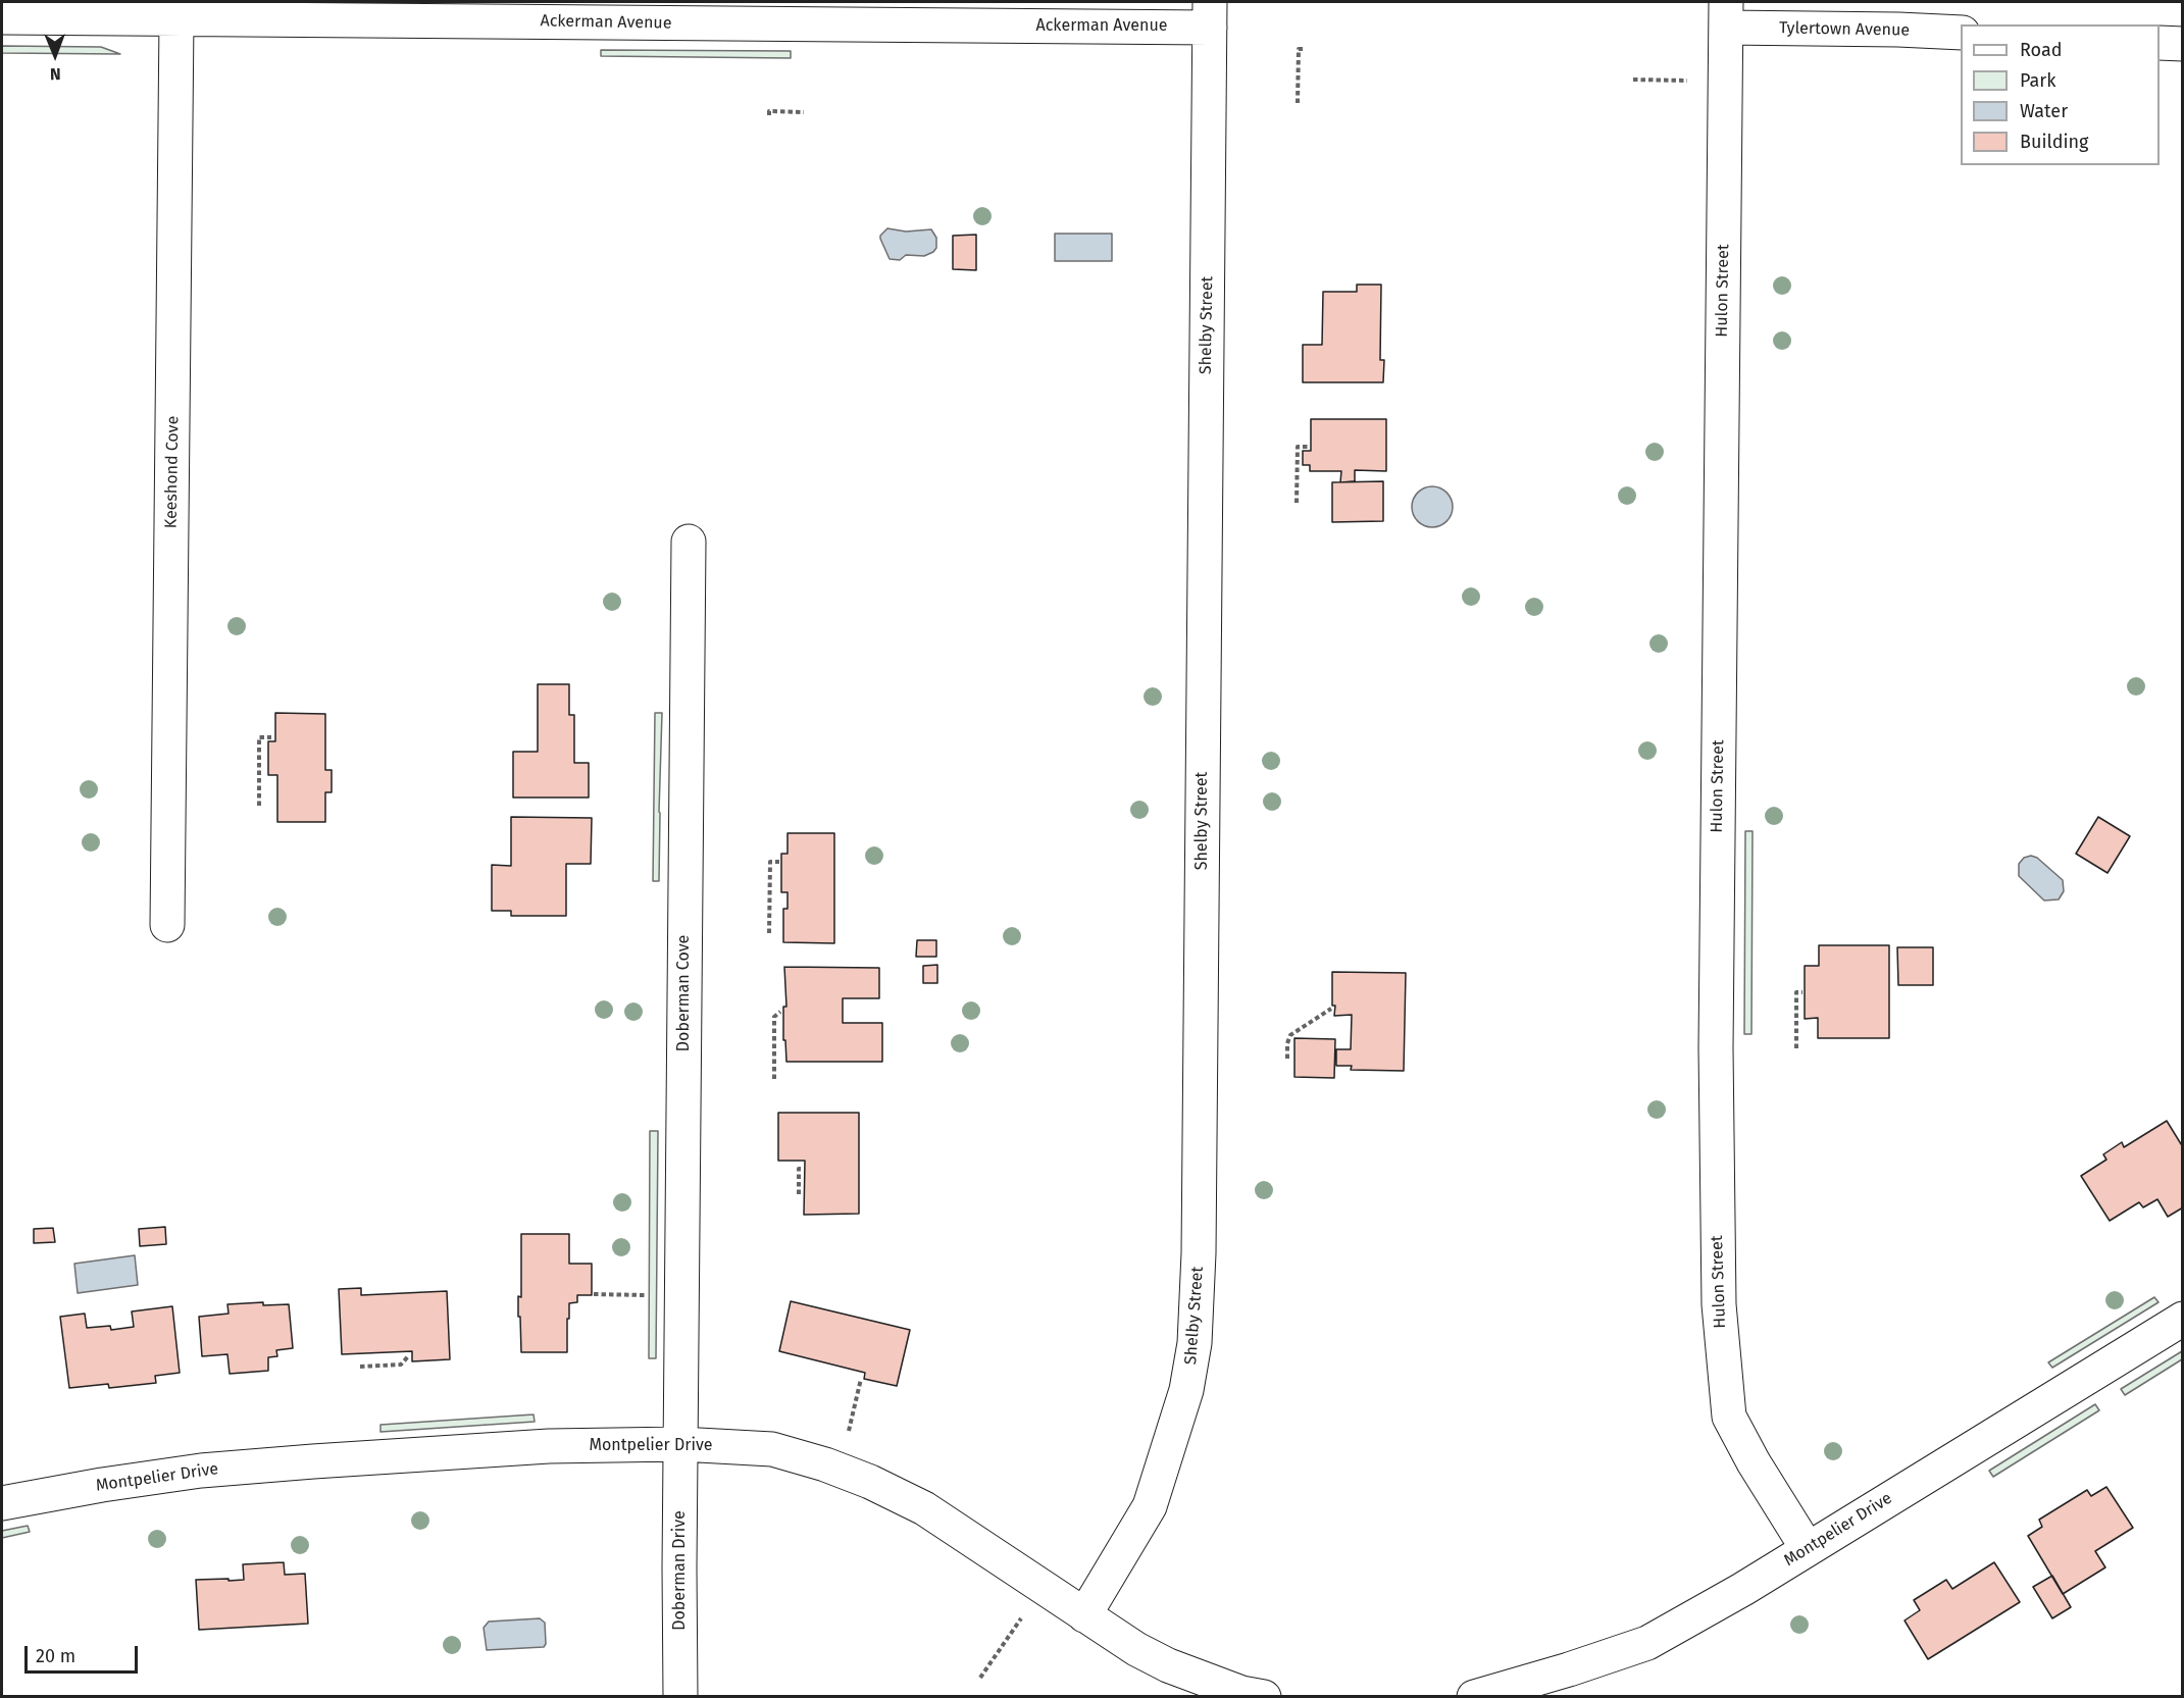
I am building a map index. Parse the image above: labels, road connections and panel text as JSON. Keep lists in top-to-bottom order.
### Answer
{
  "streets": {
    "street": [
      "Ackerman Avenue",
      "Tylertown Avenue",
      "Hulon Street",
      "Shelby Street",
      "Keeshond Cove",
      "Doberman Cove",
      "Montpelier Drive",
      "Doberman Drive"
    ]
  },
  "crossings": [
    ["Ackerman Avenue", "Shelby Street"],
    ["Ackerman Avenue", "Keeshond Cove"],
    ["Tylertown Avenue", "Hulon Street"],
    ["Hulon Street", "Montpelier Drive"],
    ["Shelby Street", "Montpelier Drive"],
    ["Doberman Cove", "Montpelier Drive"],
    ["Doberman Cove", "Doberman Drive"],
    ["Montpelier Drive", "Doberman Drive"]
  ],
  "legend": [
    "Road",
    "Park",
    "Water",
    "Building"
  ],
  "scale_bar": "20 m",
  "north": "bottom"
}
